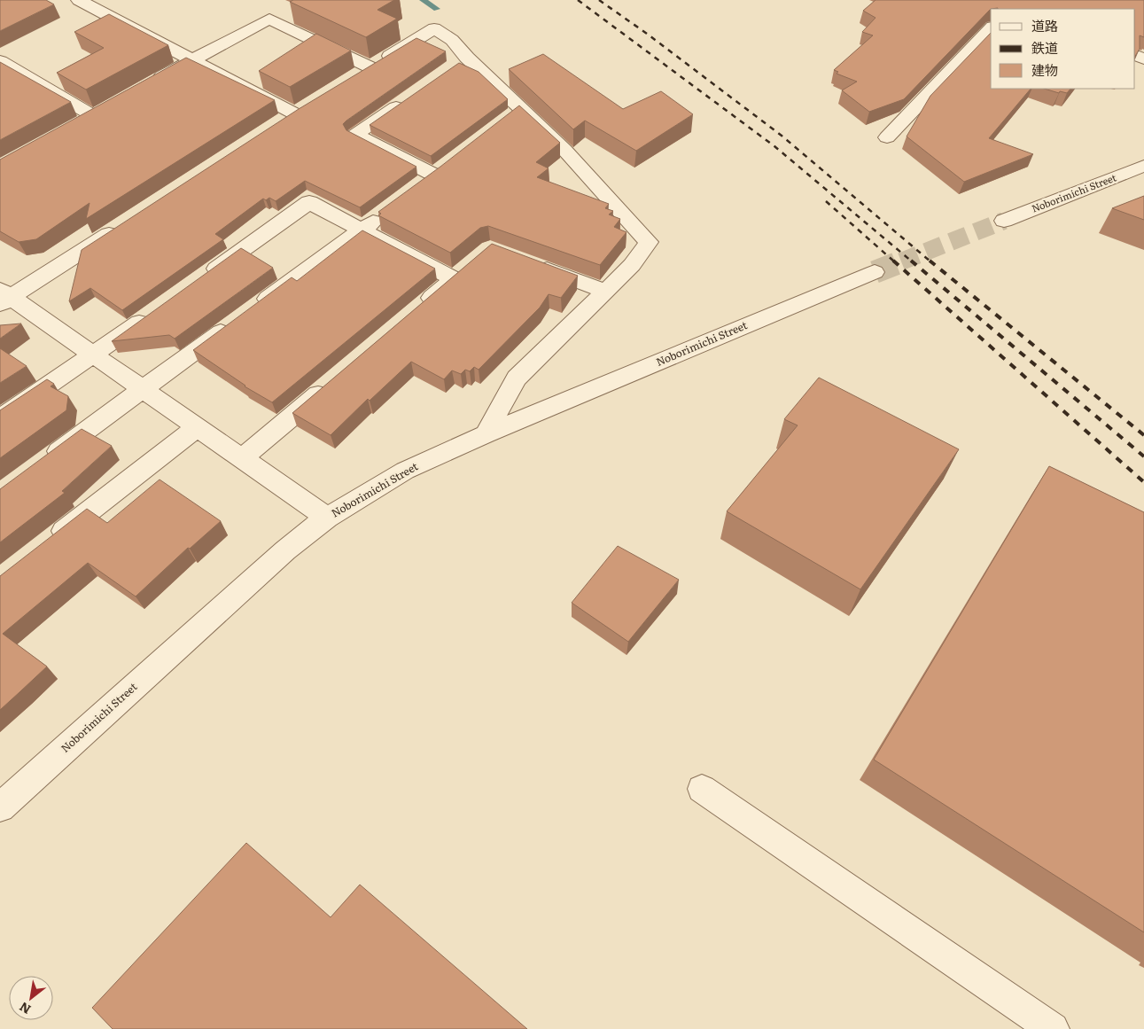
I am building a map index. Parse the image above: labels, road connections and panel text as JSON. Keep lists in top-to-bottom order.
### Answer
{
  "streets": {
    "street": ["Noborimichi Street"]
  },
  "legend": ["道路", "鉄道", "建物"],
  "north": "bottom left"
}
